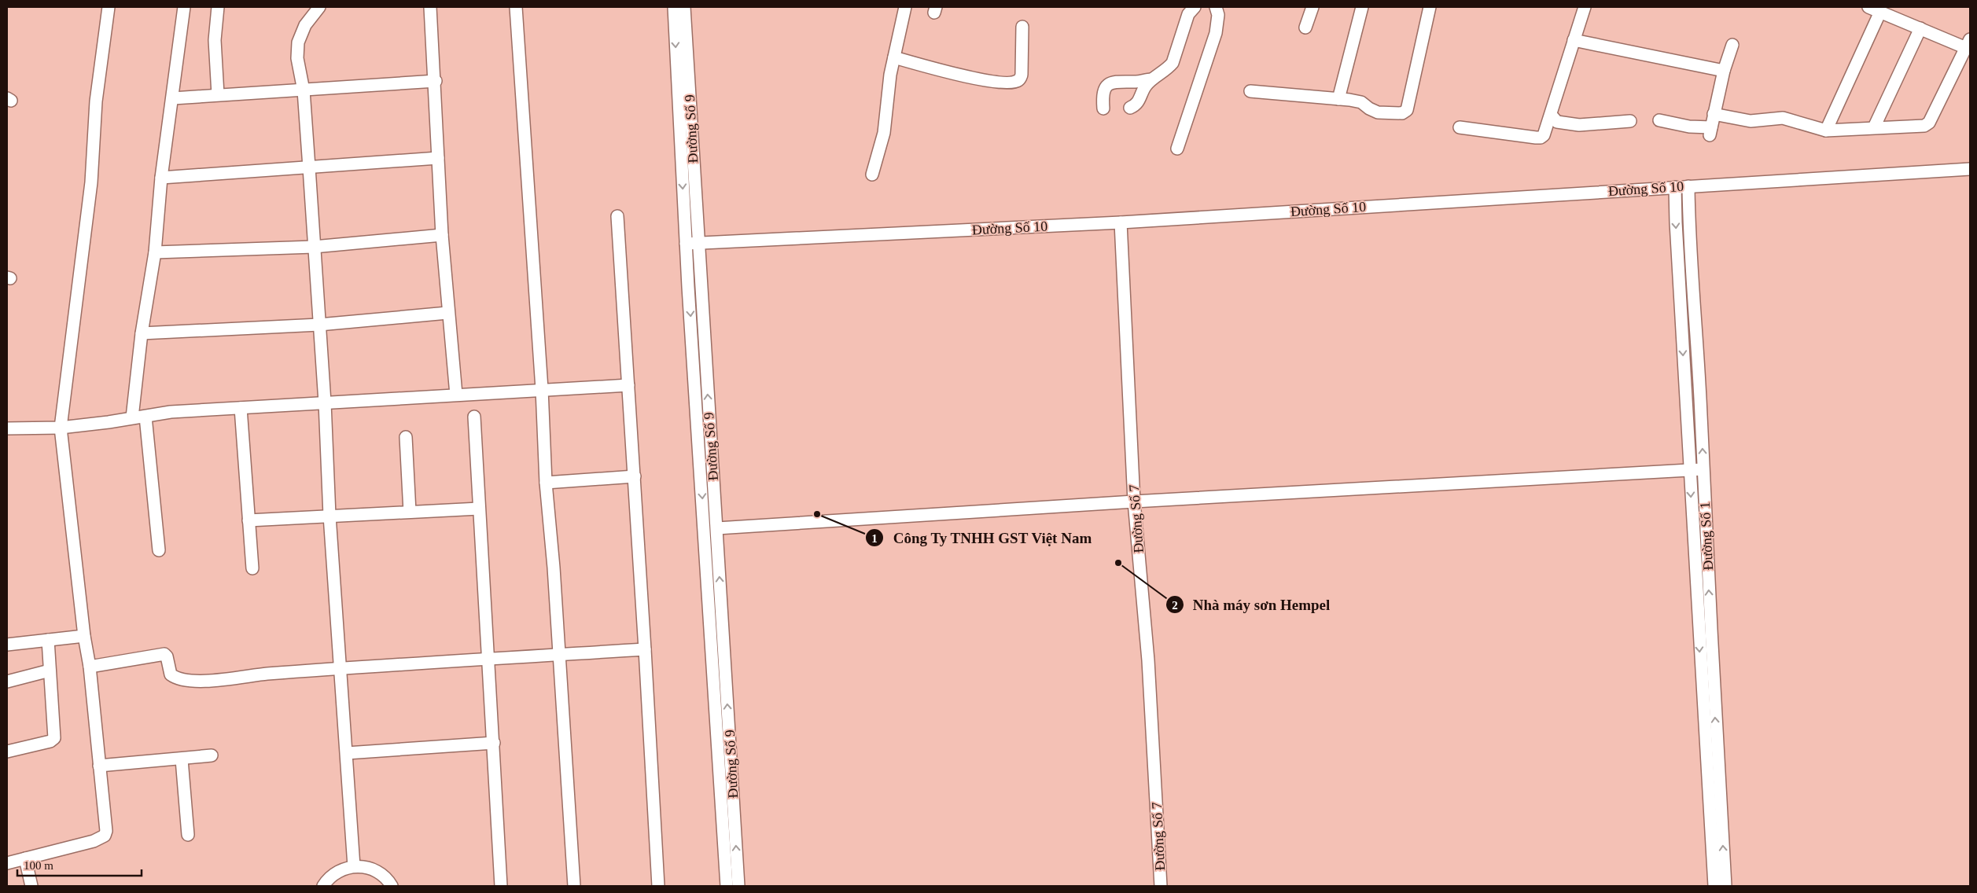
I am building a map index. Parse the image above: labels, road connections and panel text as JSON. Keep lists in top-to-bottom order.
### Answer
{
  "streets": {
    "street": [
      "Đường Số 9",
      "Đường Số 10",
      "Đường Số 7",
      "Đường Số 1"
    ]
  },
  "crossings": [
    ["Đường Số 9", "Đường Số 10"],
    ["Đường Số 10", "Đường Số 7"],
    ["Đường Số 10", "Đường Số 1"]
  ],
  "places": ["Công Ty TNHH GST Việt Nam", "Nhà máy sơn Hempel"],
  "scale_bar": "100 m"
}
